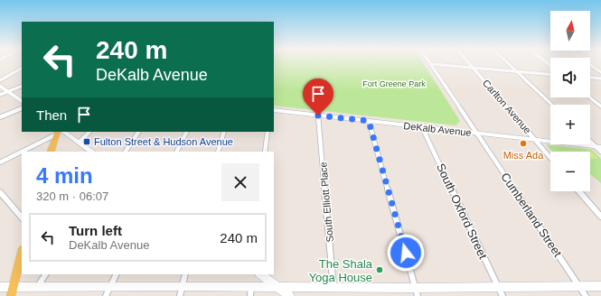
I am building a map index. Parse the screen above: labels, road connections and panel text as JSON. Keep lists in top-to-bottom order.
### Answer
{
  "streets": {
    "main road": ["DeKalb Avenue"],
    "street": [
      "Carlton Avenue",
      "South Elliott Place",
      "South Oxford Street",
      "Cumberland Street"
    ]
  },
  "crossings": [
    ["Carlton Avenue", "DeKalb Avenue"],
    ["DeKalb Avenue", "South Elliott Place"],
    ["DeKalb Avenue", "South Oxford Street"],
    ["DeKalb Avenue", "Cumberland Street"]
  ],
  "parks": ["Fort Greene Park"],
  "places": {
    "transit": ["Fulton Street & Hudson Avenue"],
    "other": ["Miss Ada", "The Shala Yoga House"]
  },
  "north": "top",
  "page": {
    "map_buttons": ["+", "−"],
    "turn": ["240 m", "DeKalb Avenue"],
    "then": "Then",
    "heading": ["4 min", "320 m · 06:07"],
    "list": [
      {
        "name": "Turn left",
        "note": "DeKalb Avenue",
        "value": "240 m"
      }
    ]
  }
}
